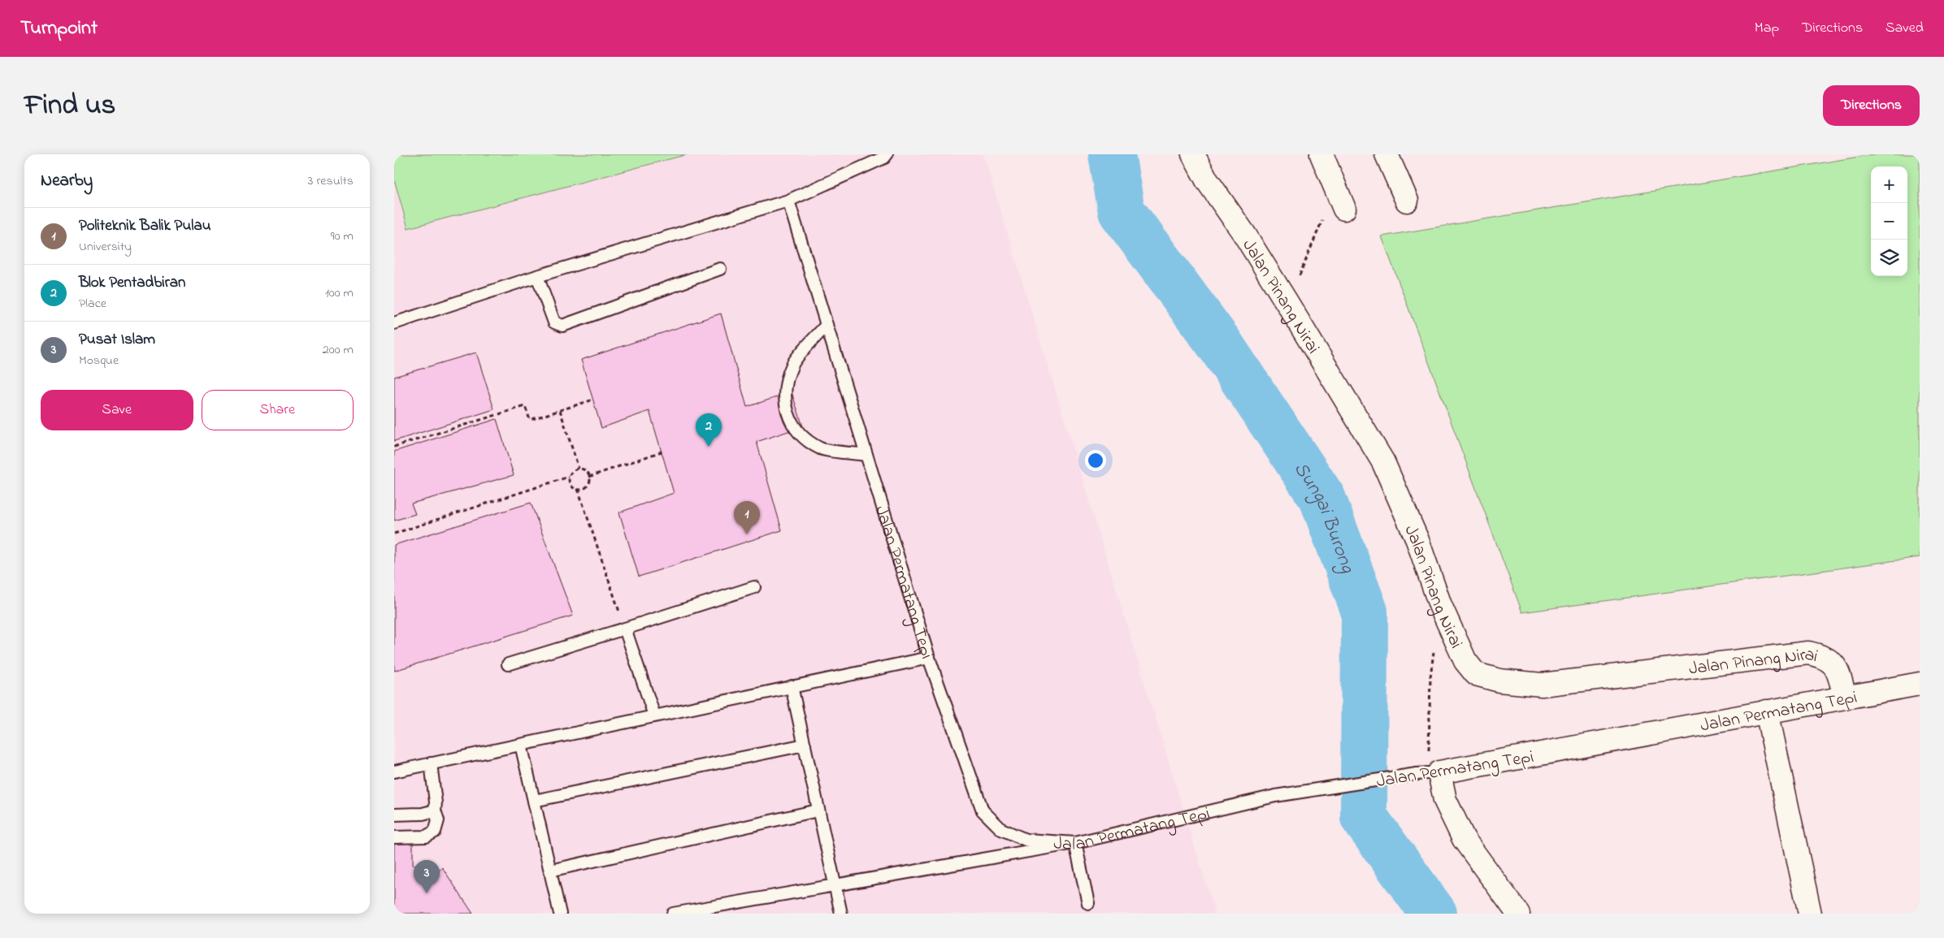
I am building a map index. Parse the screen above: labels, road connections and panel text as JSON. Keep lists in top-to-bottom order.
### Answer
{
  "streets": {
    "street": ["Jalan Pinang Nirai", "Jalan Permatang Tepi"]
  },
  "crossings": [
    ["Jalan Pinang Nirai", "Jalan Permatang Tepi"]
  ],
  "water": ["Sungai Burong"],
  "page": {
    "header": "Turnpoint",
    "nav": ["Map", "Directions", "Saved"],
    "title": "Find us",
    "buttons": [
      "Directions",
      ["Save", "Share"]
    ],
    "heading": ["Nearby", "3 results"],
    "map_buttons": ["+", "−"],
    "list": [
      {
        "mark": "1",
        "name": "Politeknik Balik Pulau",
        "note": "University",
        "value": "90 m"
      },
      {
        "mark": "2",
        "name": "Blok Pentadbiran",
        "note": "Place",
        "value": "100 m"
      },
      {
        "mark": "3",
        "name": "Pusat Islam",
        "note": "Mosque",
        "value": "200 m"
      }
    ],
    "pins": ["2", "1", "3"]
  }
}
